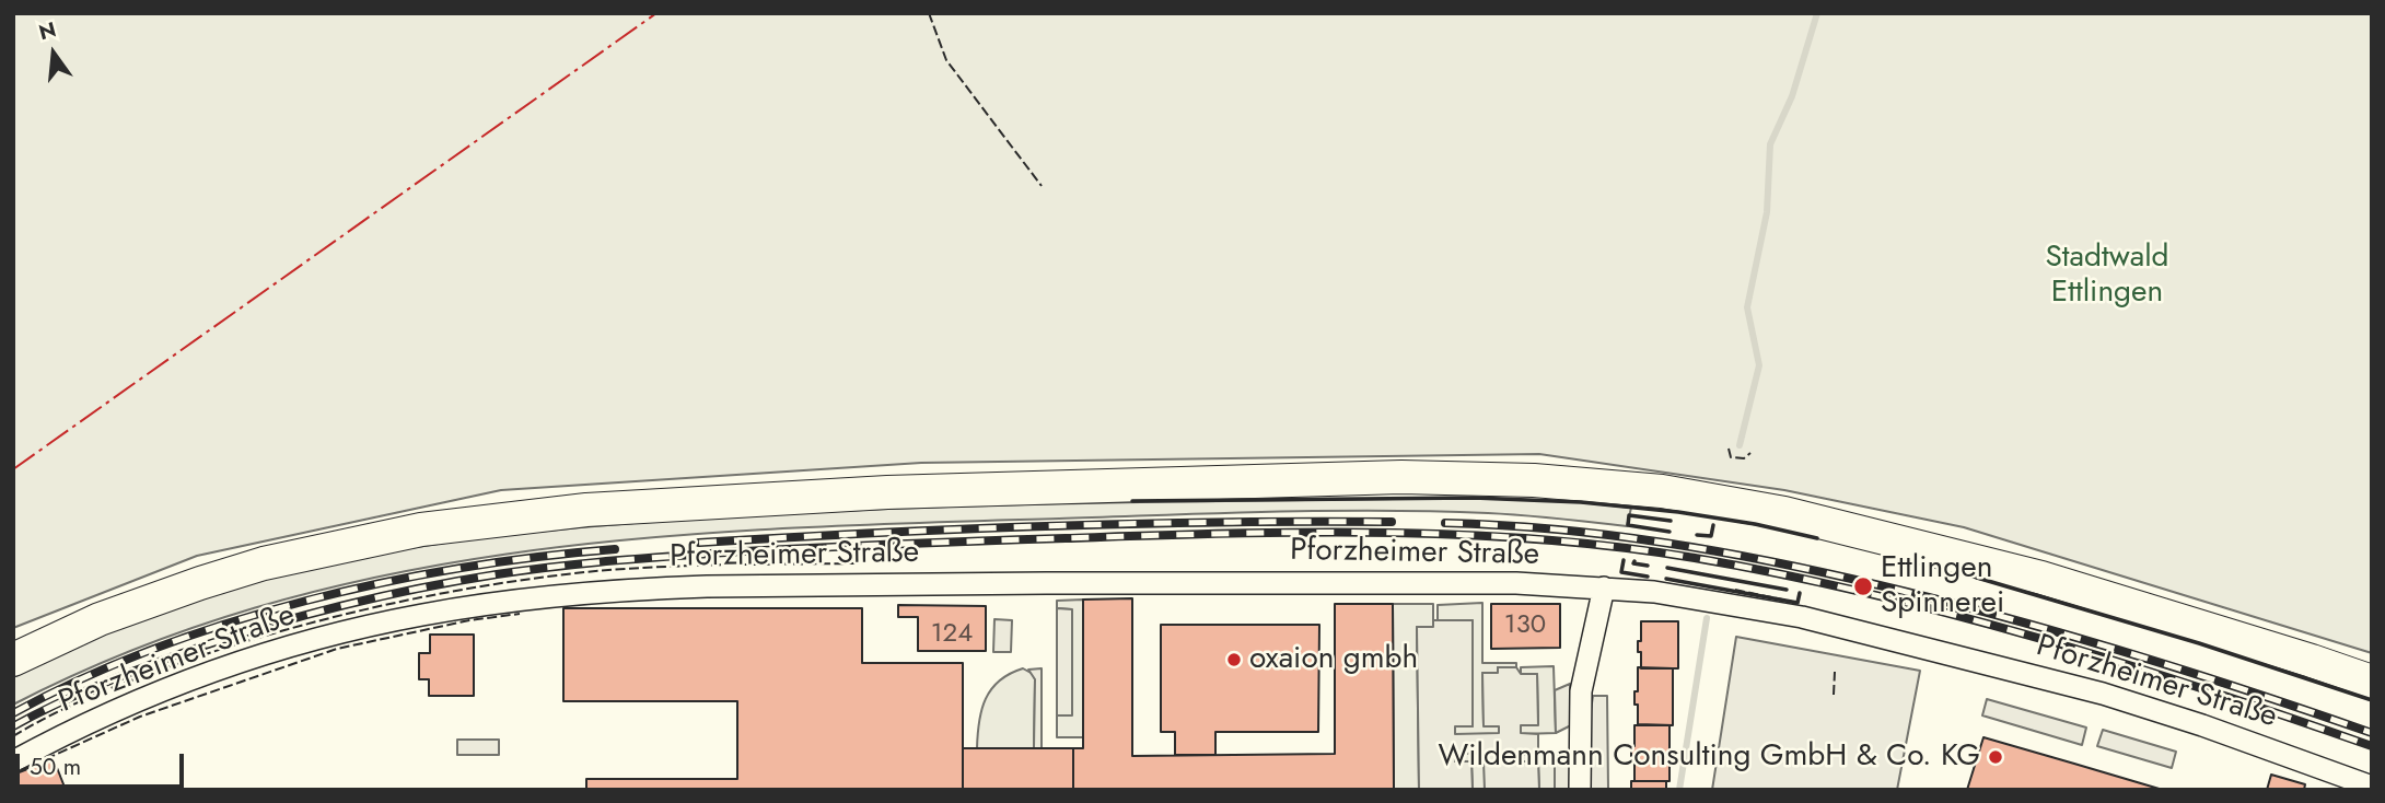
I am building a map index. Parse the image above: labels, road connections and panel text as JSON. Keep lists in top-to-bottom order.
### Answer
{
  "streets": {
    "street": ["Pforzheimer Straße"]
  },
  "parks": ["Stadtwald Ettlingen"],
  "places": ["Ettlingen Spinnerei", "oxaion gmbh", "Wildenmann Consulting GmbH & Co. KG"],
  "house_numbers": ["130", "124"],
  "scale_bar": "50 m",
  "north": "top"
}
